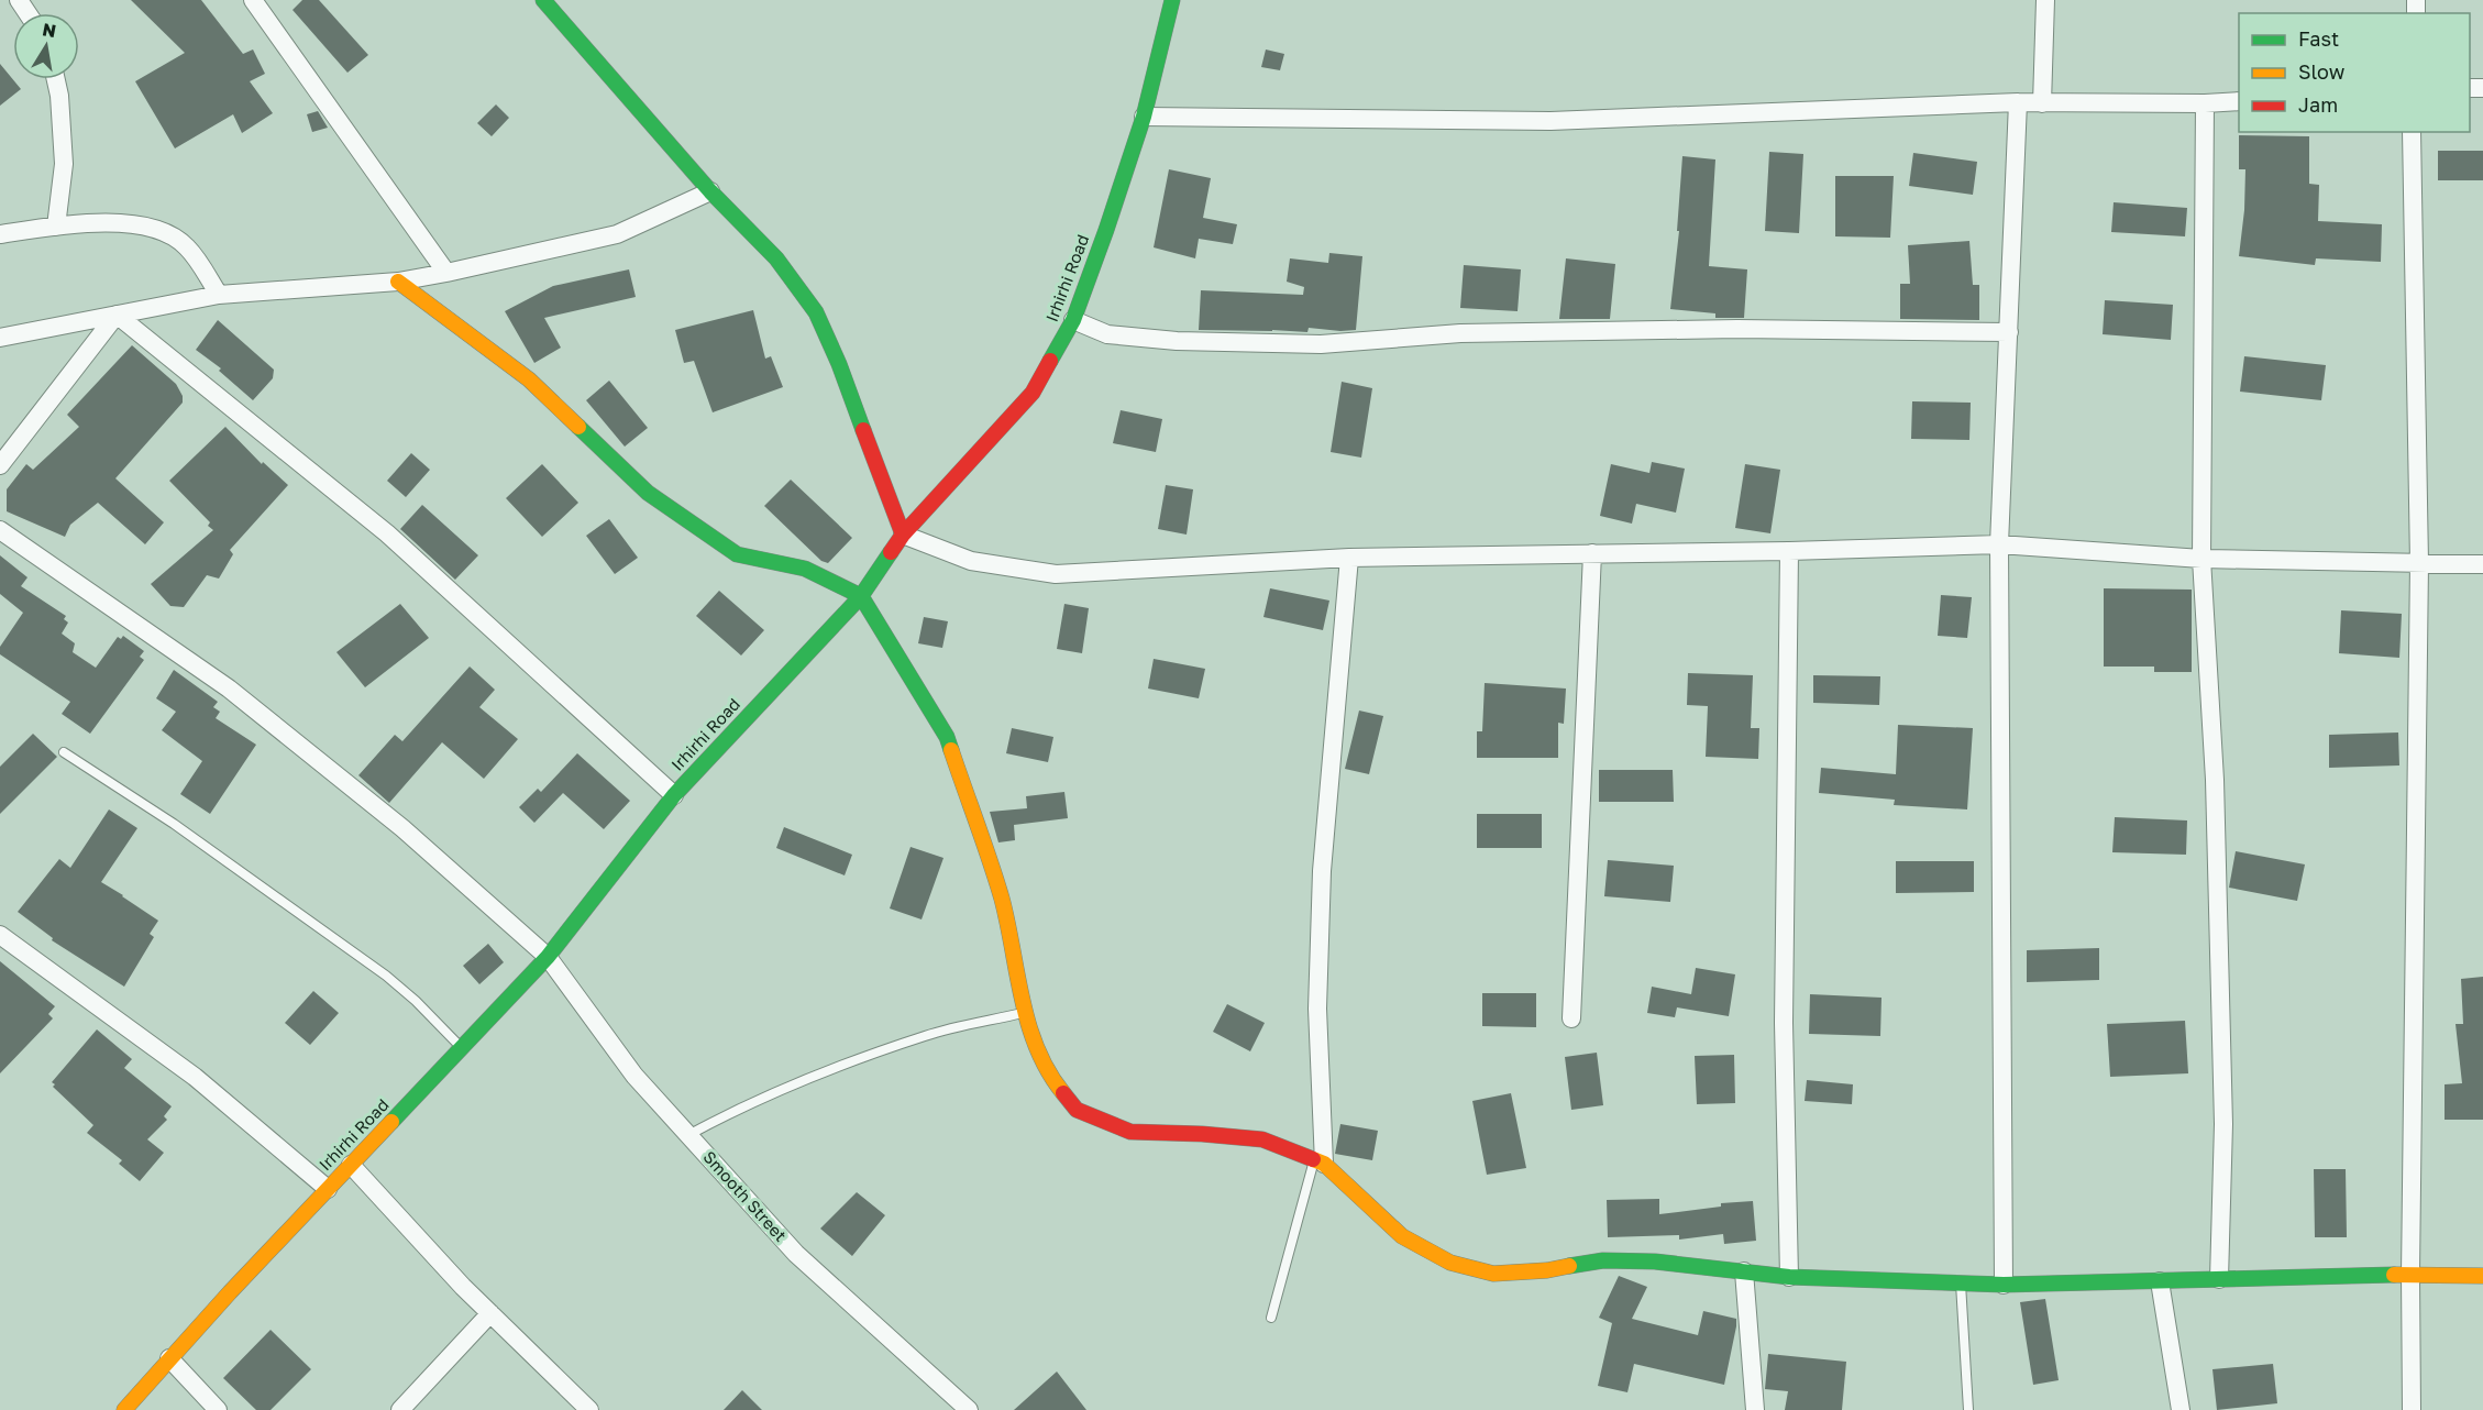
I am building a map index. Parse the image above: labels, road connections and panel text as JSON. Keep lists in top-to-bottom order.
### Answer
{
  "streets": {
    "street": ["Irhirhi Road", "Smooth Street"]
  },
  "crossings": [
    ["Irhirhi Road", "Smooth Street"]
  ],
  "legend": ["Fast", "Slow", "Jam"],
  "north": "top"
}
